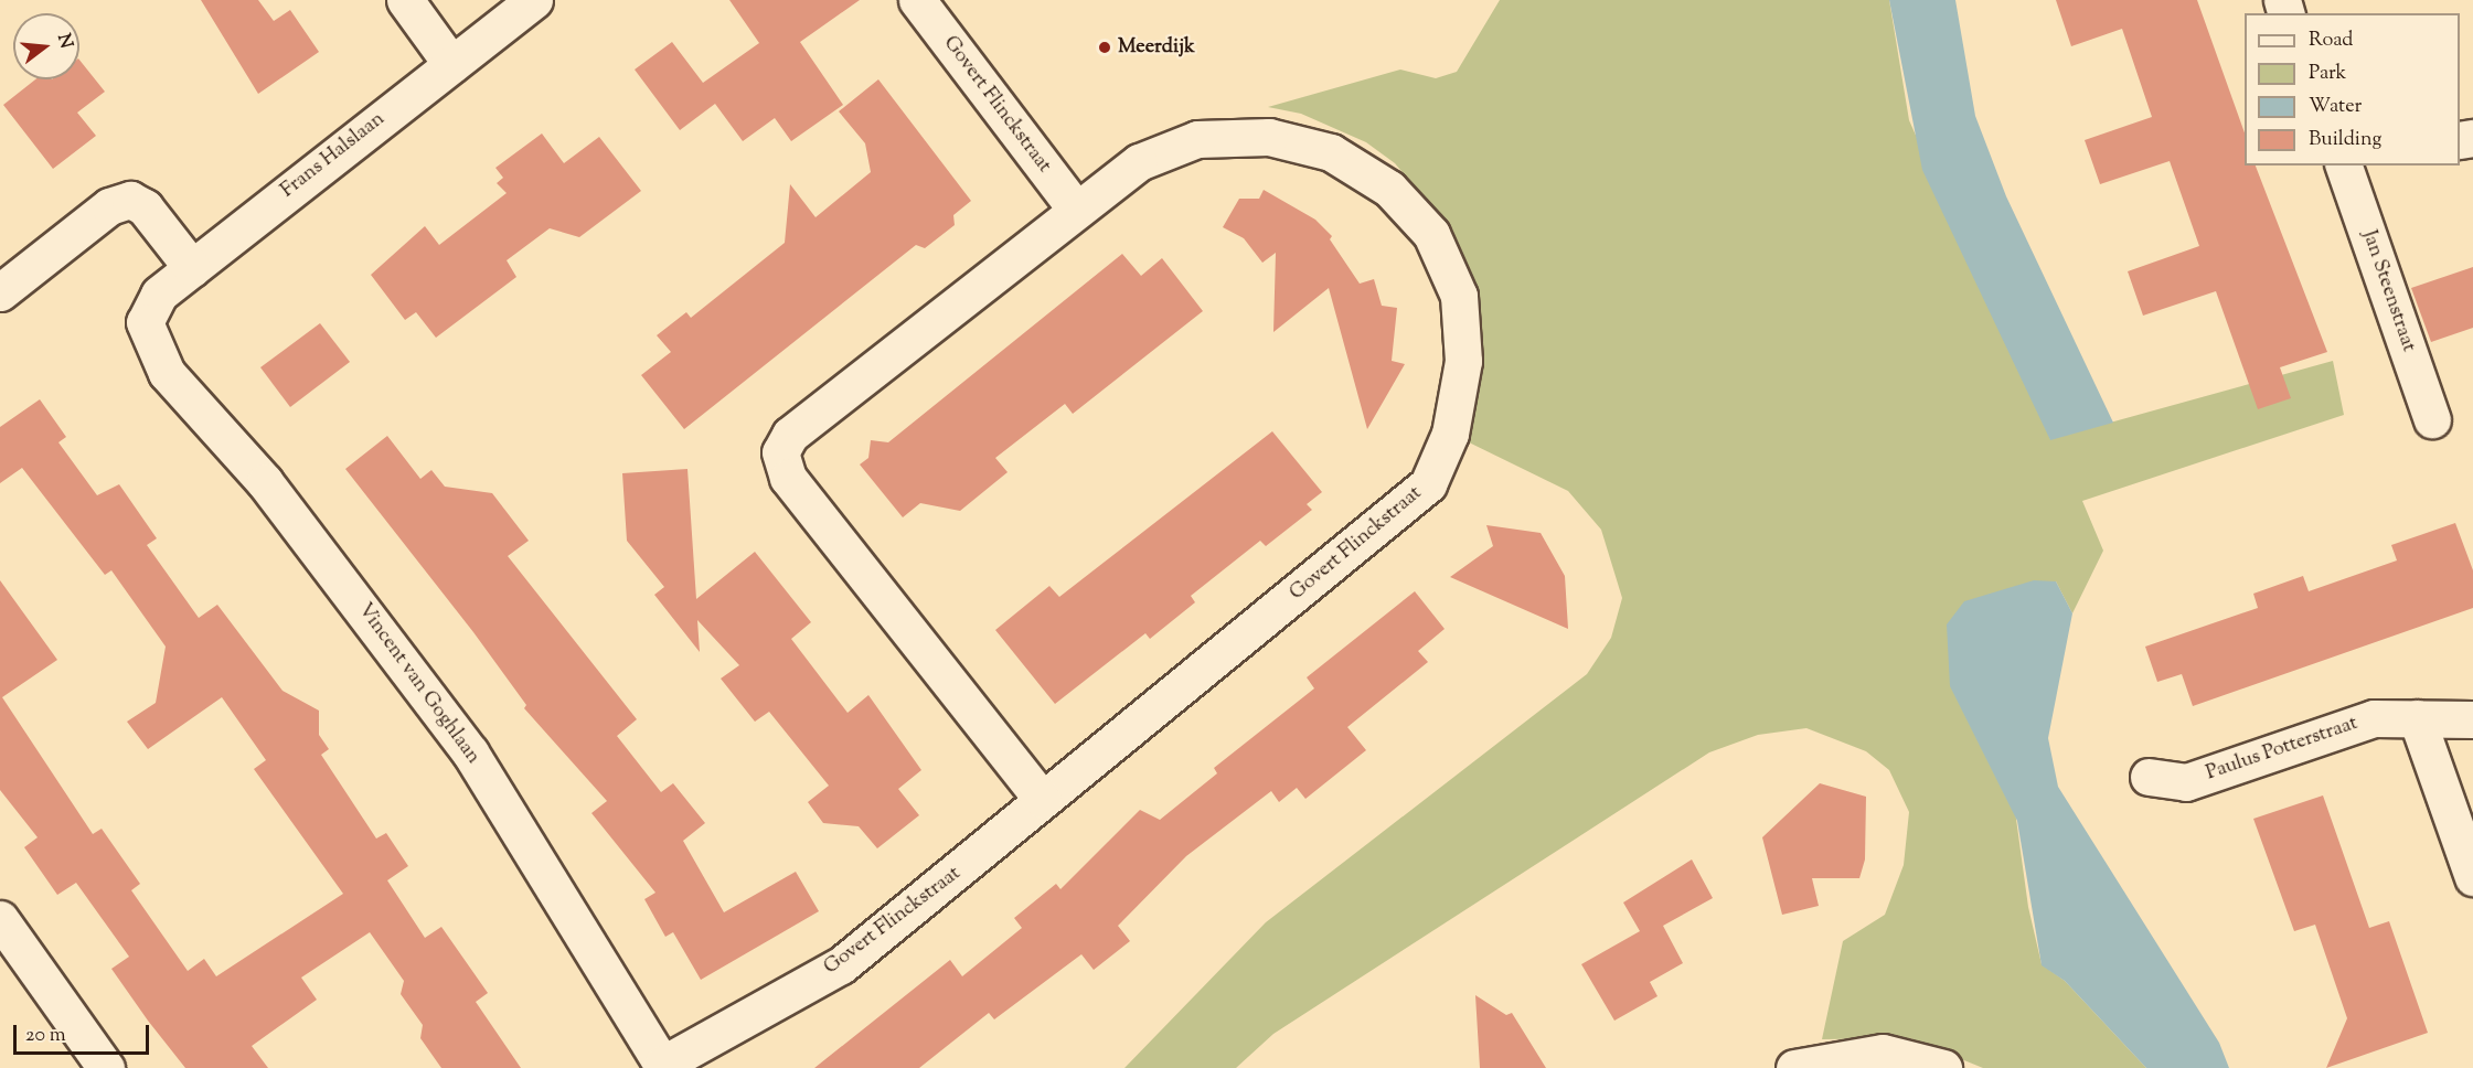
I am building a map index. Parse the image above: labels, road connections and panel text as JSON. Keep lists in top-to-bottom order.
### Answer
{
  "streets": {
    "street": [
      "Govert Flinckstraat",
      "Frans Halslaan",
      "Jan Steenstraat",
      "Vincent van Goghlaan",
      "Paulus Potterstraat"
    ]
  },
  "crossings": [
    ["Govert Flinckstraat", "Vincent van Goghlaan"],
    ["Frans Halslaan", "Vincent van Goghlaan"]
  ],
  "places": ["Meerdijk"],
  "legend": [
    "Road",
    "Park",
    "Water",
    "Building"
  ],
  "scale_bar": "20 m",
  "north": "right"
}
